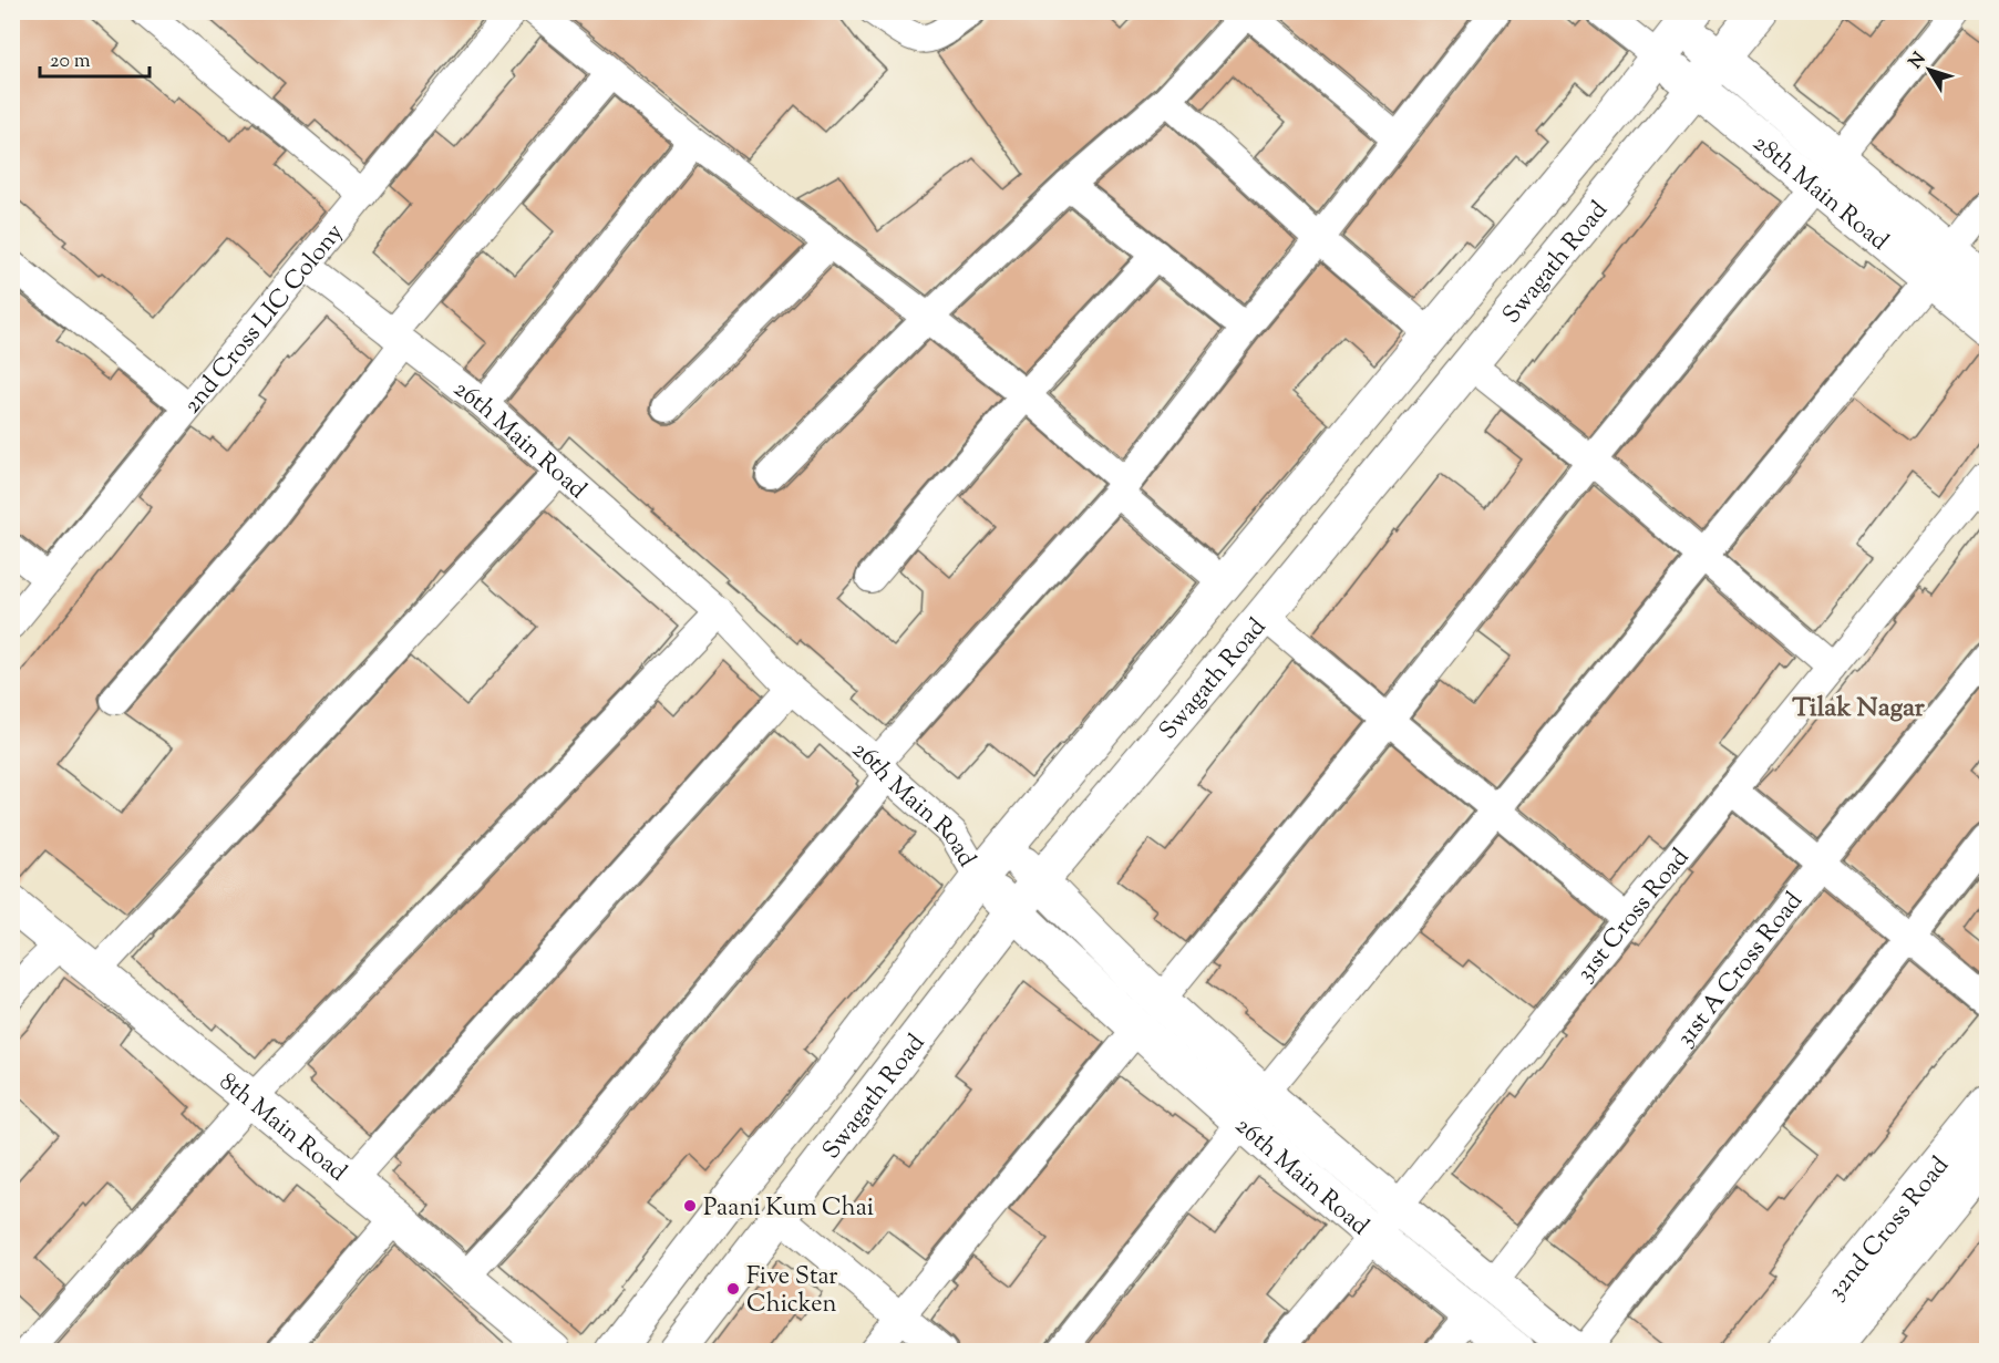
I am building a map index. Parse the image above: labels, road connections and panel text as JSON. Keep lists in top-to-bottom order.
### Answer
{
  "streets": {
    "street": [
      "28th Main Road",
      "Swagath Road",
      "2nd Cross LIC Colony",
      "26th Main Road",
      "31st Cross Road",
      "31st A Cross Road",
      "8th Main Road",
      "32nd Cross Road"
    ]
  },
  "crossings": [
    ["28th Main Road", "Swagath Road"],
    ["Swagath Road", "26th Main Road"],
    ["2nd Cross LIC Colony", "26th Main Road"],
    ["26th Main Road", "31st Cross Road"],
    ["26th Main Road", "31st A Cross Road"]
  ],
  "districts": ["Tilak Nagar"],
  "places": ["Paani Kum Chai", "Five Star Chicken"],
  "scale_bar": "20 m",
  "north": "top left"
}
